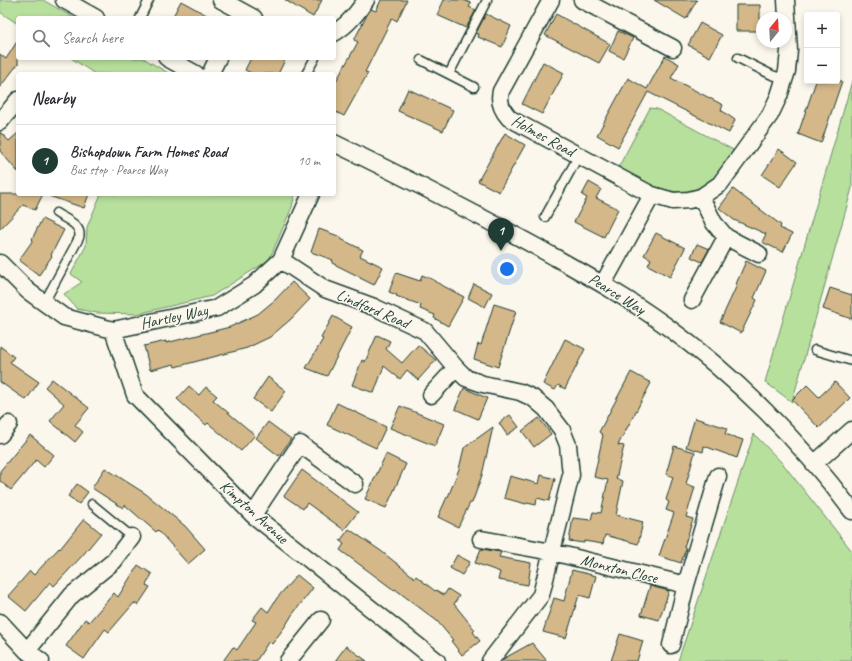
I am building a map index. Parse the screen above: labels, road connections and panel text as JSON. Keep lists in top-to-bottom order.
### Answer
{
  "streets": {
    "street": [
      "Holmes Road",
      "Pearce Way",
      "Lindford Road",
      "Hartley Way",
      "Kimpton Avenue",
      "Monxton Close"
    ]
  },
  "crossings": [
    ["Lindford Road", "Hartley Way"],
    ["Lindford Road", "Monxton Close"],
    ["Hartley Way", "Kimpton Avenue"]
  ],
  "north": "top",
  "page": {
    "map_buttons": ["+", "−"],
    "search": "Search here",
    "heading": "Nearby",
    "list": [
      {
        "mark": "1",
        "name": "Bishopdown Farm Homes Road",
        "note": "Bus stop · Pearce Way",
        "value": "10 m"
      }
    ],
    "pins": "1"
  }
}
